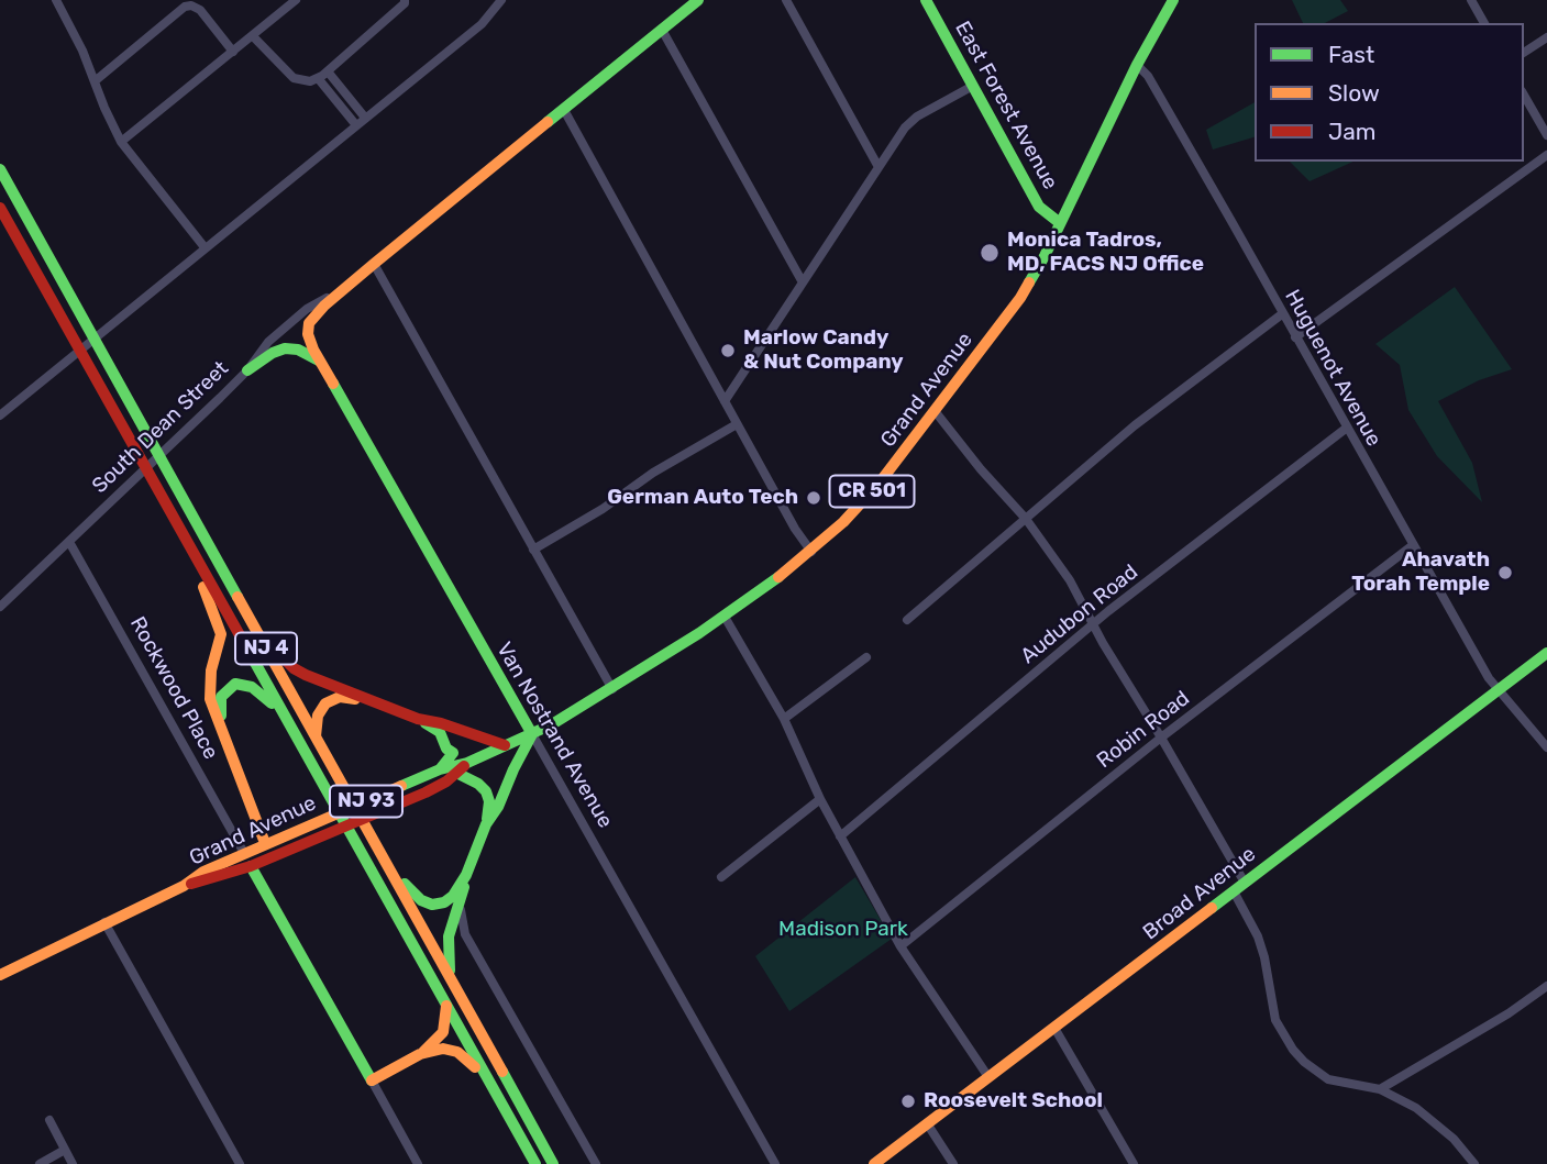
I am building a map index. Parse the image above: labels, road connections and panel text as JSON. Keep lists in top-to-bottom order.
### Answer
{
  "streets": {
    "main road": [
      "East Forest Avenue",
      "Grand Avenue",
      "South Dean Street",
      "CR 501",
      "NJ 4",
      "Van Nostrand Avenue",
      "NJ 93",
      "Broad Avenue"
    ],
    "street": [
      "Huguenot Avenue",
      "Audubon Road",
      "Rockwood Place",
      "Robin Road"
    ]
  },
  "crossings": [
    ["East Forest Avenue", "Grand Avenue"],
    ["Huguenot Avenue", "Grand Avenue"],
    ["Huguenot Avenue", "Audubon Road"],
    ["Huguenot Avenue", "Robin Road"],
    ["Huguenot Avenue", "Broad Avenue"],
    ["Grand Avenue", "Rockwood Place"],
    ["Grand Avenue", "Van Nostrand Avenue"],
    ["South Dean Street", "Rockwood Place"],
    ["South Dean Street", "Van Nostrand Avenue"]
  ],
  "parks": ["Madison Park"],
  "places": [
    "Monica Tadros, MD, FACS NJ Office",
    "Marlow Candy & Nut Company",
    "German Auto Tech",
    "Ahavath Torah Temple",
    "Roosevelt School"
  ],
  "legend": ["Fast", "Slow", "Jam"]
}
